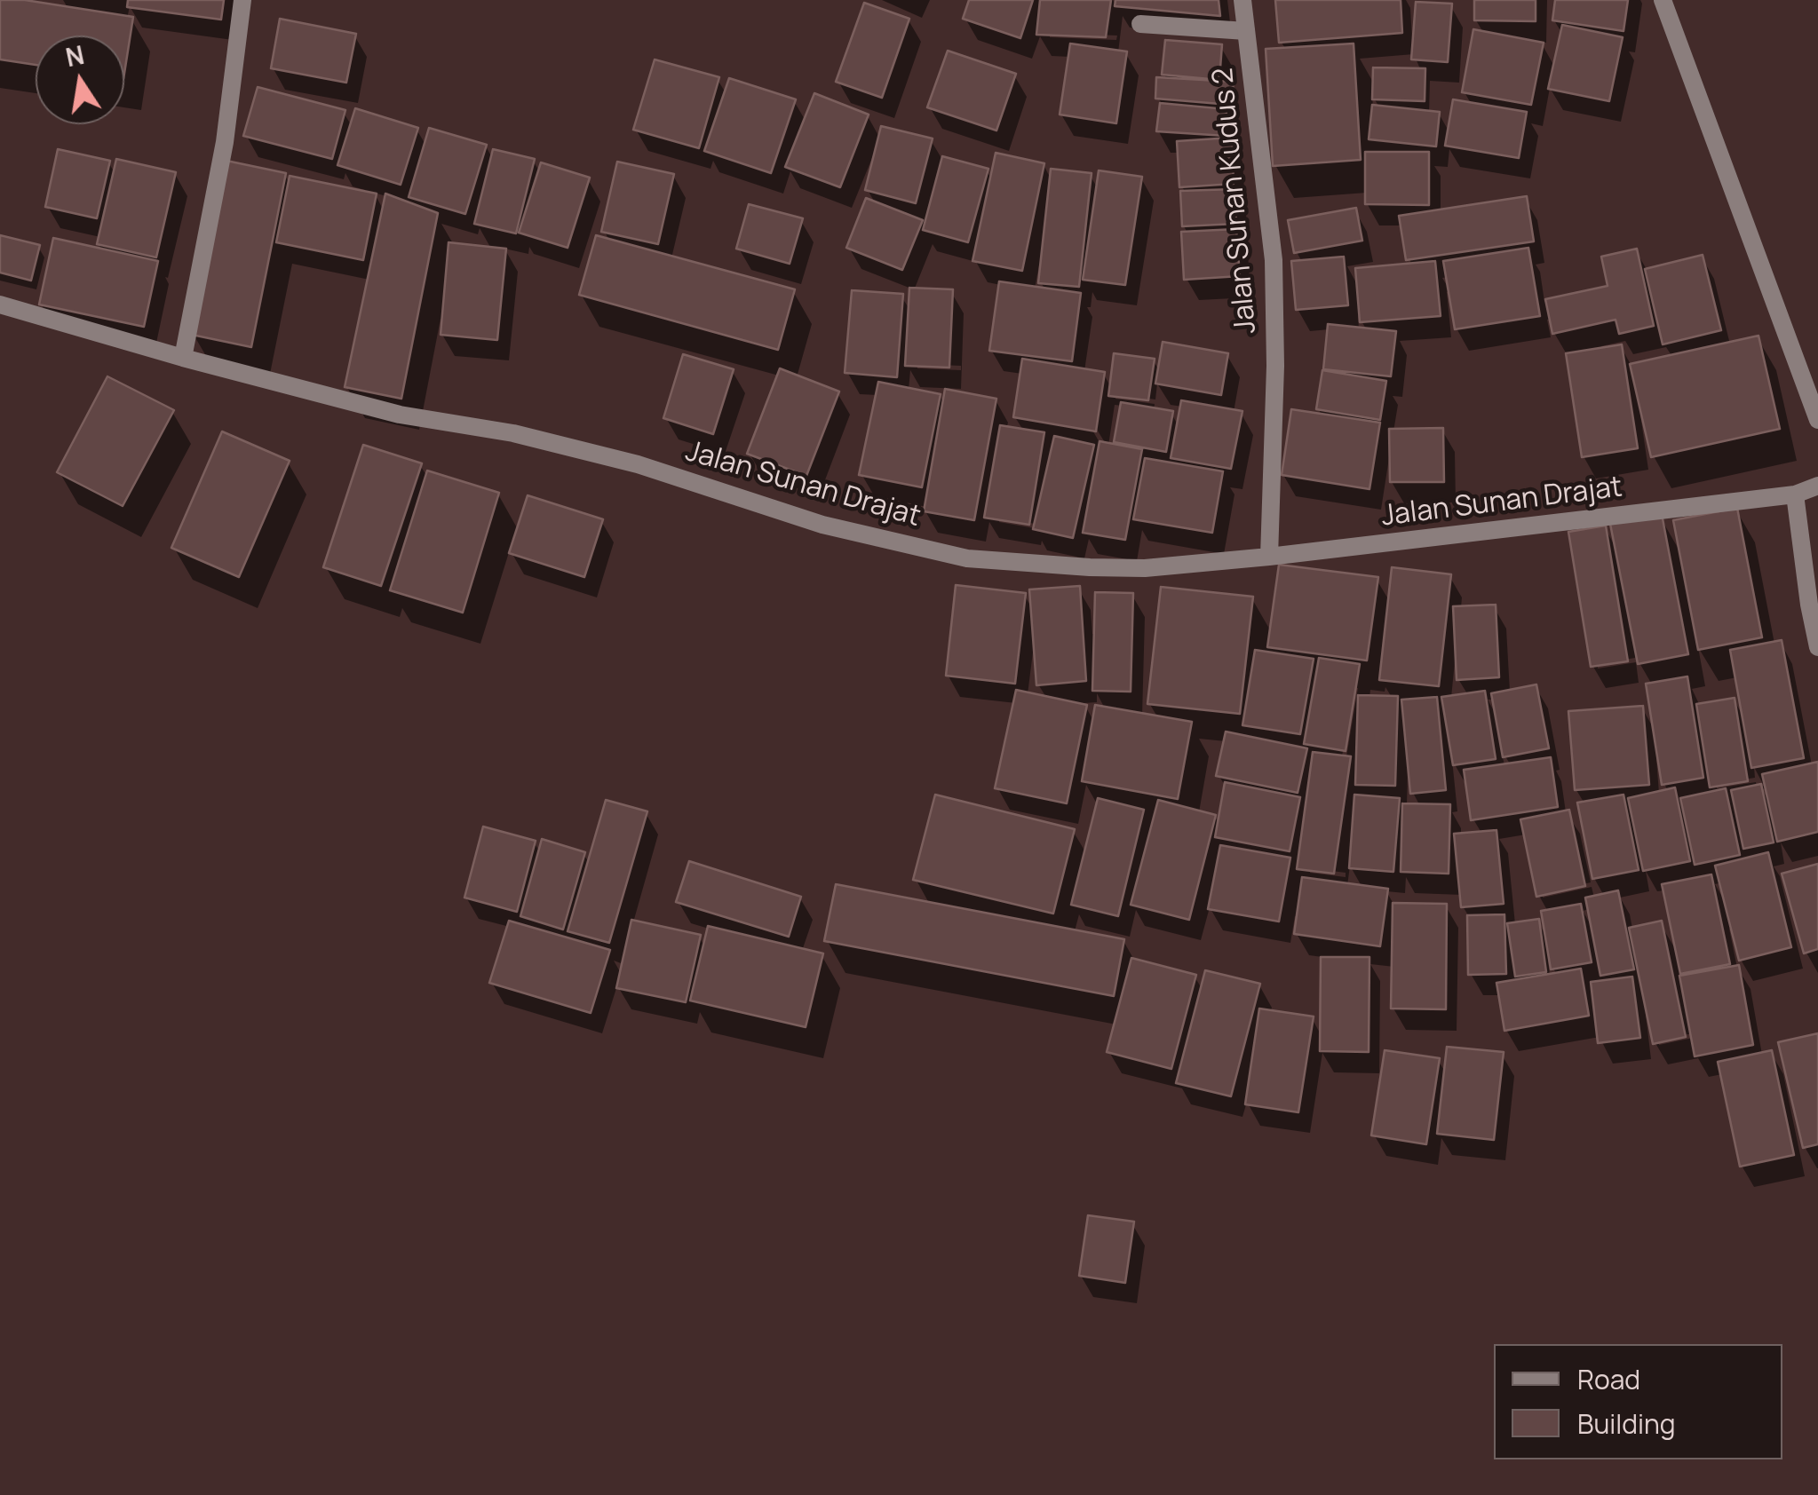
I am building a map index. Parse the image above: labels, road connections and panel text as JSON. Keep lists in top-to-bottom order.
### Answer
{
  "streets": {
    "street": ["Jalan Sunan Kudus 2", "Jalan Sunan Drajat"]
  },
  "crossings": [
    ["Jalan Sunan Kudus 2", "Jalan Sunan Drajat"]
  ],
  "legend": ["Road", "Building"],
  "north": "top"
}
